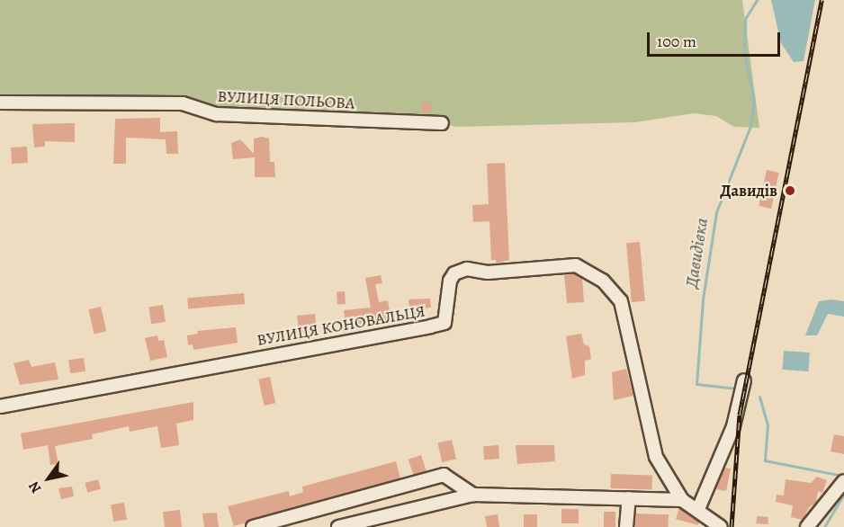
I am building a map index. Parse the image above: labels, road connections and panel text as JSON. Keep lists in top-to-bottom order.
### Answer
{
  "streets": {
    "street": ["ВУЛИЦЯ ПОЛЬОВА", "ВУЛИЦЯ КОНОВАЛЬЦЯ"]
  },
  "water": ["Давидівка"],
  "places": ["Давидів"],
  "scale_bar": "100 m",
  "north": "bottom left"
}
